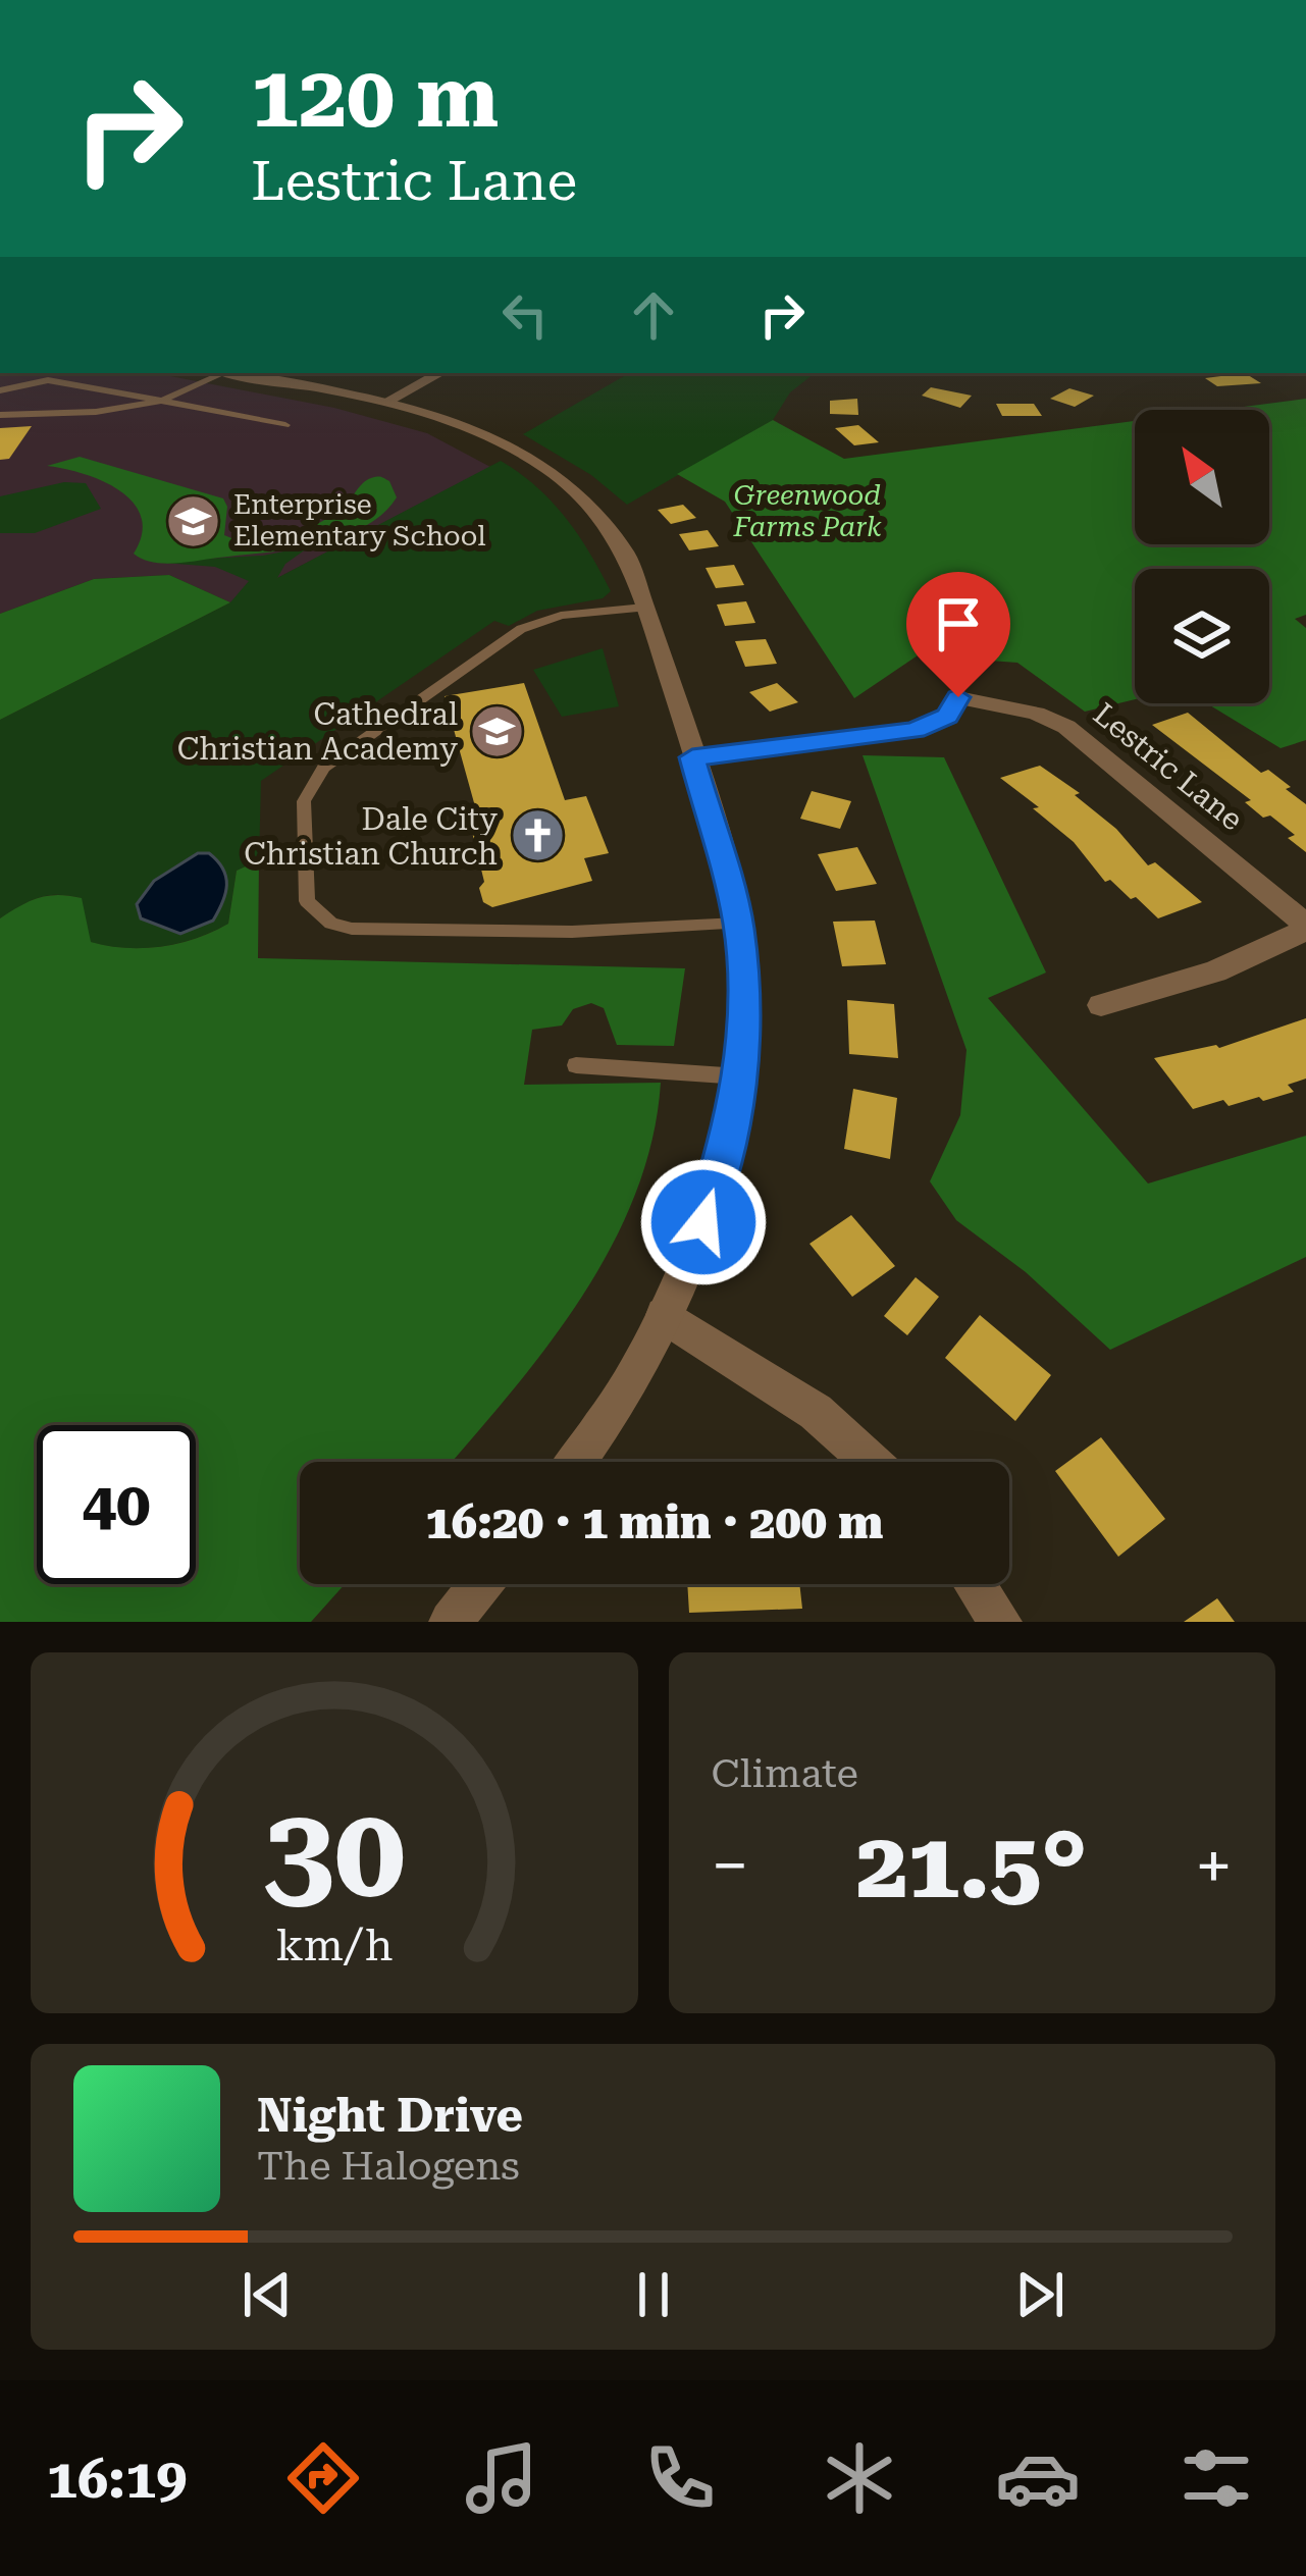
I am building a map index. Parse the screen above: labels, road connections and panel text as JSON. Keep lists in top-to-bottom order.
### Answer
{
  "streets": {
    "street": ["Lestric Lane"]
  },
  "parks": ["Greenwood Farms Park"],
  "places": {
    "school or university": ["Enterprise Elementary School", "Cathedral Christian Academy"],
    "church": ["Dale City Christian Church"]
  },
  "north": "top left",
  "page": {
    "turn": ["120 m", "Lestric Lane"],
    "limit": "40",
    "trip": "16:20 · 1 min · 200 m",
    "tile": "Climate",
    "heat": ["−", "21.5°", "+"],
    "song": ["Night Drive", "The Halogens"],
    "tabs": "16:19",
    "gauge": ["30", "km/h"]
  }
}
